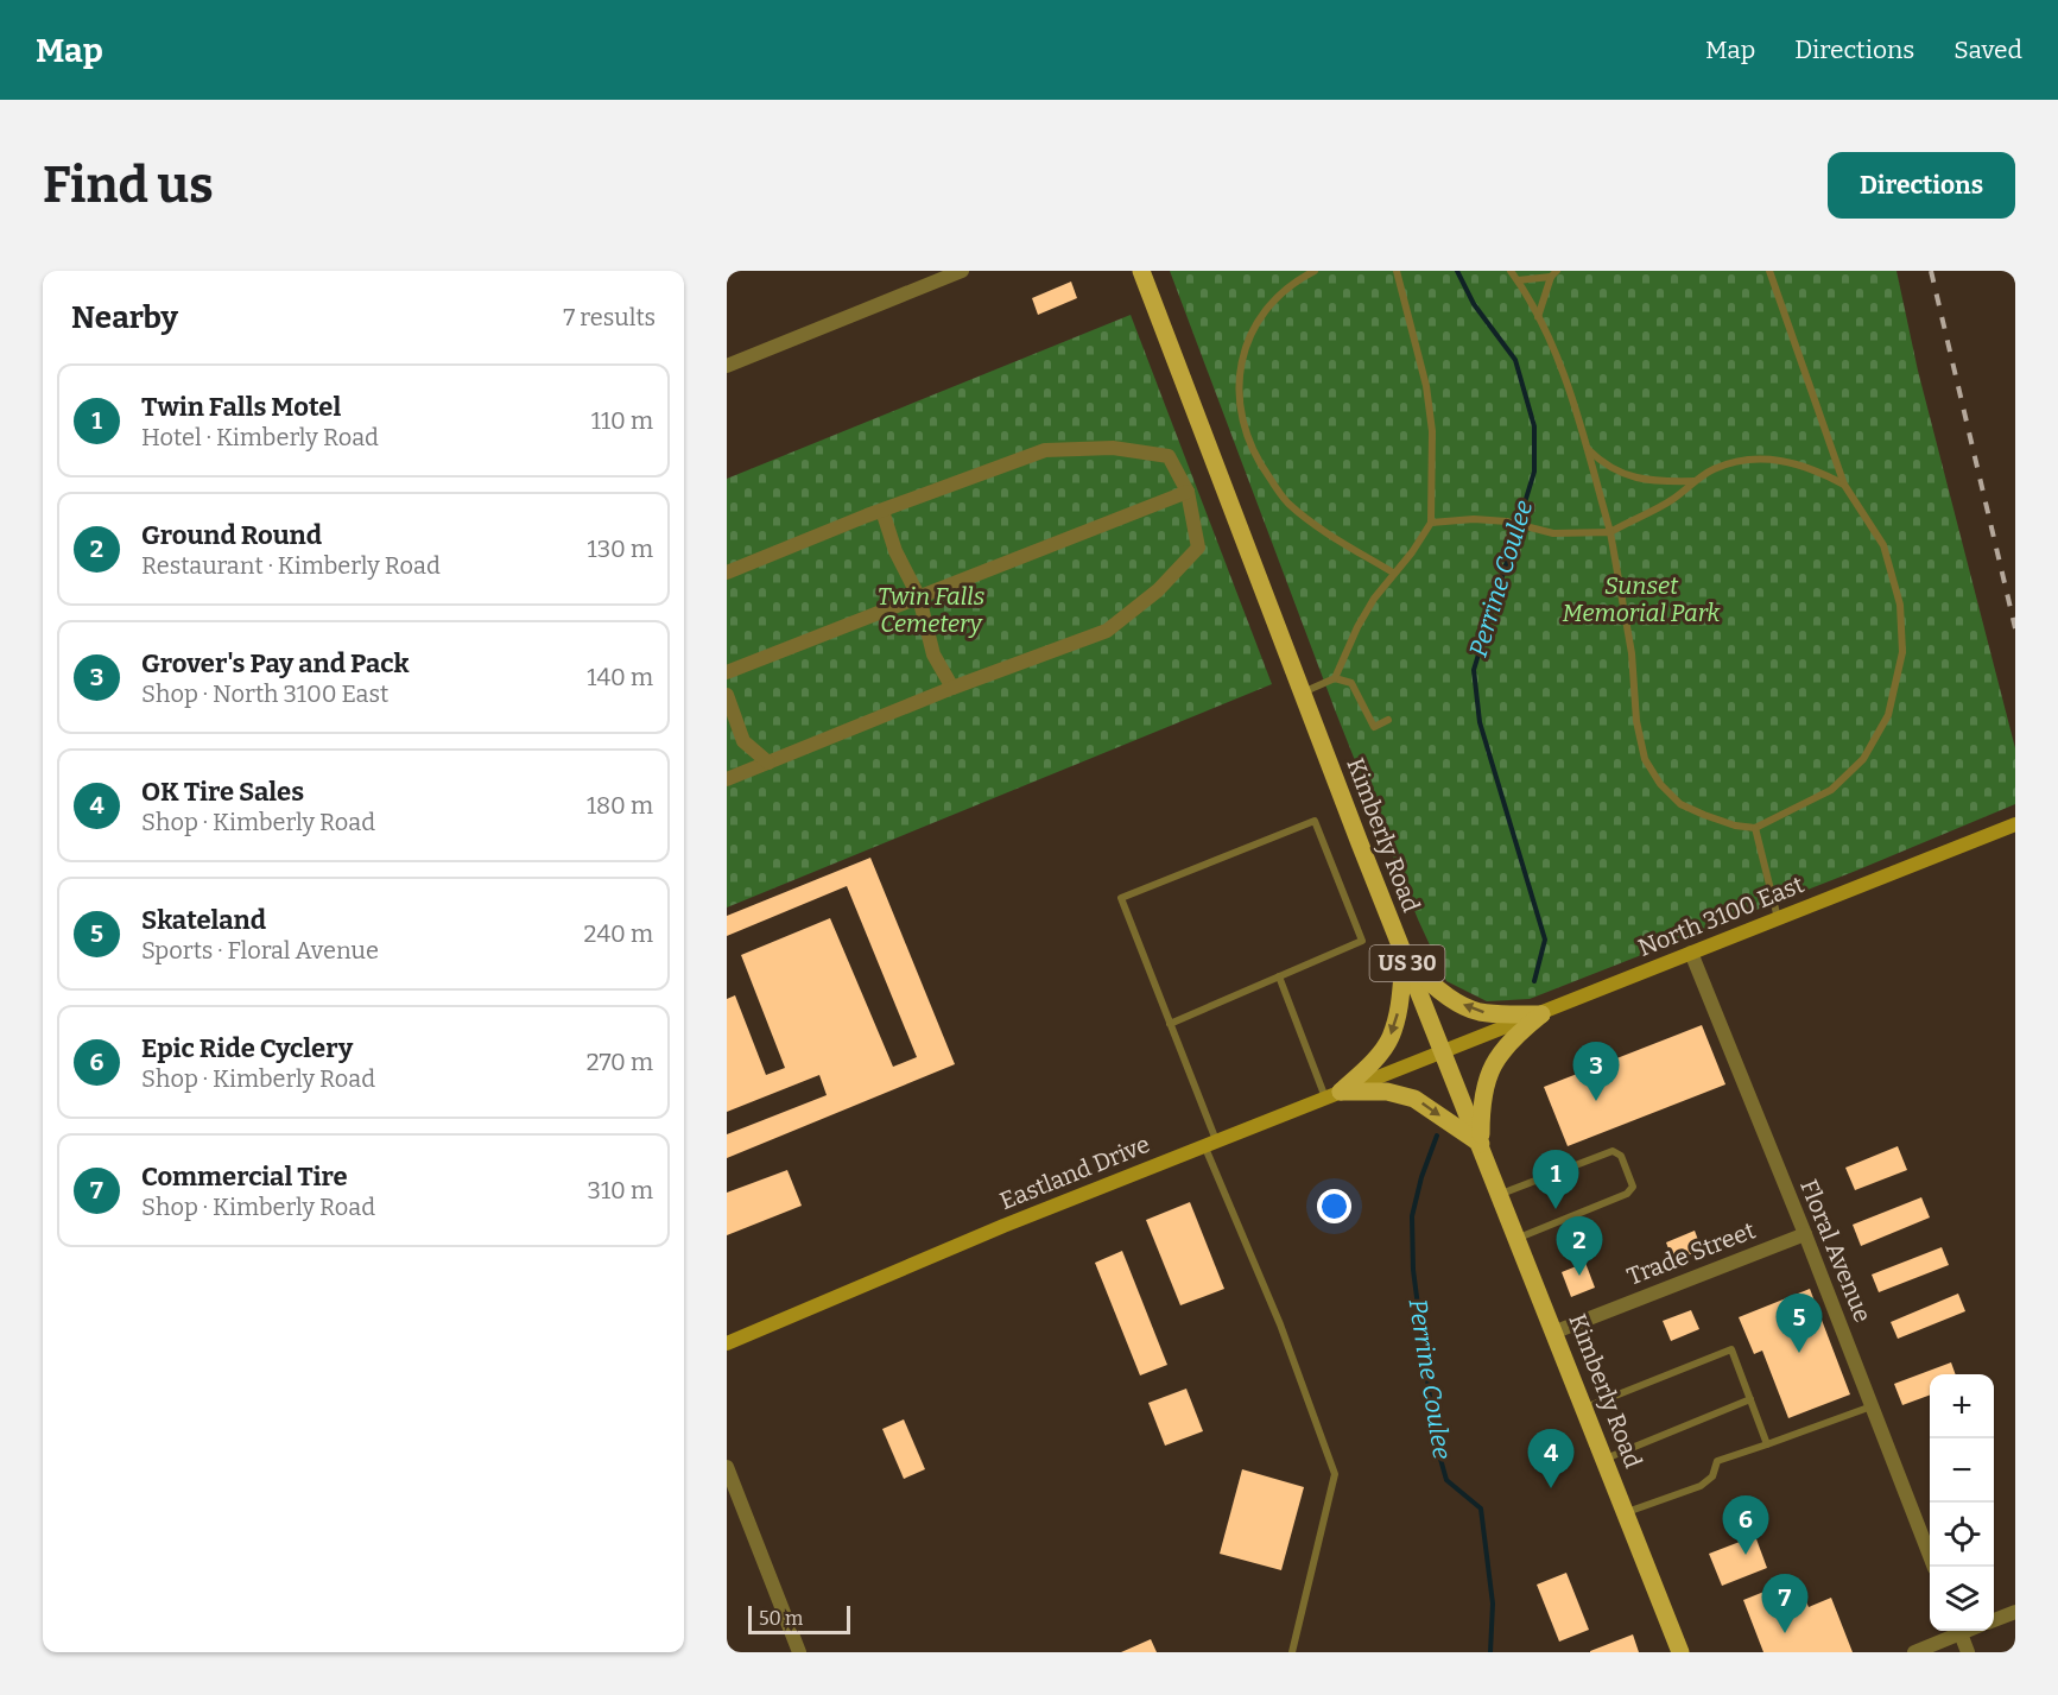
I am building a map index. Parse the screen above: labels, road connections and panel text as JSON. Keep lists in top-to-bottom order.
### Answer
{
  "streets": {
    "main road": [
      "Kimberly Road",
      "North 3100 East",
      "US 30",
      "Eastland Drive"
    ],
    "street": ["Floral Avenue", "Trade Street"]
  },
  "crossings": [
    ["Kimberly Road", "North 3100 East"],
    ["Kimberly Road", "Eastland Drive"],
    ["Kimberly Road", "Trade Street"],
    ["North 3100 East", "Eastland Drive"],
    ["North 3100 East", "Floral Avenue"],
    ["Floral Avenue", "Trade Street"]
  ],
  "water": ["Perrine Coulee"],
  "parks": ["Sunset Memorial Park", "Twin Falls Cemetery"],
  "scale_bar": "50 m",
  "page": {
    "header": "Map",
    "nav": ["Map", "Directions", "Saved"],
    "buttons": "Directions",
    "title": "Find us",
    "heading": ["Nearby", "7 results"],
    "list": [
      {
        "mark": "1",
        "name": "Twin Falls Motel",
        "note": "Hotel · Kimberly Road",
        "value": "110 m"
      },
      {
        "mark": "2",
        "name": "Ground Round",
        "note": "Restaurant · Kimberly Road",
        "value": "130 m"
      },
      {
        "mark": "3",
        "name": "Grover's Pay and Pack",
        "note": "Shop · North 3100 East",
        "value": "140 m"
      },
      {
        "mark": "4",
        "name": "OK Tire Sales",
        "note": "Shop · Kimberly Road",
        "value": "180 m"
      },
      {
        "mark": "5",
        "name": "Skateland",
        "note": "Sports · Floral Avenue",
        "value": "240 m"
      },
      {
        "mark": "6",
        "name": "Epic Ride Cyclery",
        "note": "Shop · Kimberly Road",
        "value": "270 m"
      },
      {
        "mark": "7",
        "name": "Commercial Tire",
        "note": "Shop · Kimberly Road",
        "value": "310 m"
      }
    ],
    "pins": [
      "3",
      "1",
      "2",
      "5",
      "4",
      "6",
      "7"
    ],
    "map_buttons": ["+", "−"],
    "scale": "50 m"
  }
}
